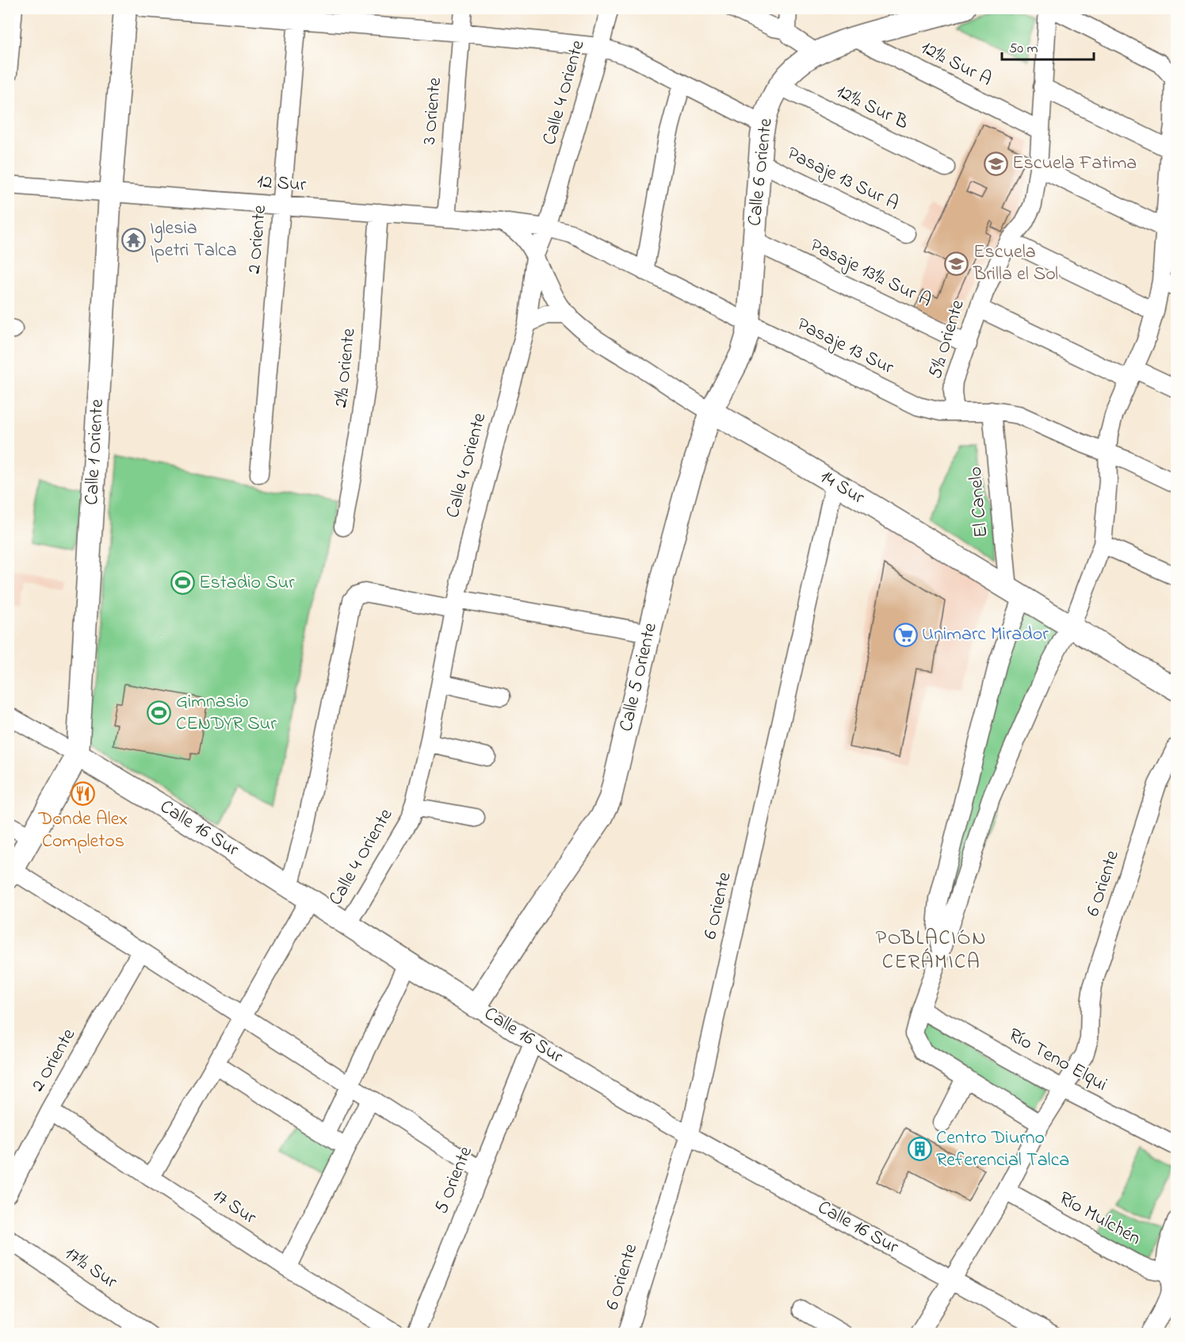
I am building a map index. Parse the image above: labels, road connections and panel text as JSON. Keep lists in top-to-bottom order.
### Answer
{
  "streets": {
    "main road": [
      "Calle 6 Oriente",
      "Calle 1 Oriente",
      "14 Sur",
      "Calle 5 Oriente",
      "Calle 16 Sur"
    ],
    "street": [
      "12½ Sur A",
      "Calle 4 Oriente",
      "12½ Sur B",
      "3 Oriente",
      "Pasaje 13 Sur A",
      "12 Sur",
      "2 Oriente",
      "Pasaje 13½ Sur A",
      "5½ Oriente",
      "Pasaje 13 Sur",
      "2½ Oriente",
      "El Canelo",
      "6 Oriente",
      "Río Teno Elqui",
      "5 Oriente",
      "17 Sur",
      "Río Mulchén",
      "17½ Sur"
    ]
  },
  "crossings": [
    ["12½ Sur A", "Calle 6 Oriente"],
    ["12½ Sur A", "5½ Oriente"],
    ["Calle 4 Oriente", "12 Sur"],
    ["Calle 4 Oriente", "Pasaje 13 Sur"],
    ["Calle 4 Oriente", "14 Sur"],
    ["Calle 4 Oriente", "Calle 16 Sur"],
    ["12½ Sur B", "Calle 6 Oriente"],
    ["3 Oriente", "12 Sur"],
    ["Calle 6 Oriente", "Pasaje 13 Sur A"],
    ["Calle 6 Oriente", "Pasaje 13½ Sur A"],
    ["Calle 6 Oriente", "Pasaje 13 Sur"],
    ["Calle 6 Oriente", "Calle 5 Oriente"],
    ["12 Sur", "2 Oriente"],
    ["12 Sur", "Pasaje 13 Sur"],
    ["12 Sur", "2½ Oriente"],
    ["12 Sur", "Calle 1 Oriente"],
    ["12 Sur", "14 Sur"],
    ["2 Oriente", "17 Sur"],
    ["Pasaje 13½ Sur A", "5½ Oriente"],
    ["5½ Oriente", "Pasaje 13 Sur"],
    ["Pasaje 13 Sur", "El Canelo"],
    ["Pasaje 13 Sur", "Calle 5 Oriente"],
    ["Calle 1 Oriente", "Calle 16 Sur"],
    ["14 Sur", "El Canelo"],
    ["14 Sur", "Calle 5 Oriente"],
    ["14 Sur", "6 Oriente"],
    ["Calle 5 Oriente", "Calle 16 Sur"],
    ["Calle 16 Sur", "6 Oriente"],
    ["Calle 16 Sur", "5 Oriente"],
    ["6 Oriente", "Río Teno Elqui"],
    ["6 Oriente", "Río Mulchén"]
  ],
  "districts": ["POBLACIÓN CERÁMICA"],
  "places": {
    "school or university": ["Escuela Fatima", "Escuela Brilla el Sol"],
    "temple": ["Iglesia Ipetri Talca"],
    "sports": ["Estadio Sur", "Gimnasio CENDYR Sur"],
    "supermarket": ["Unimarc Mirador"],
    "restaurant": ["Donde Alex Completos"],
    "building": ["Centro Diurno Referencial Talca"]
  },
  "scale_bar": "50 m"
}
